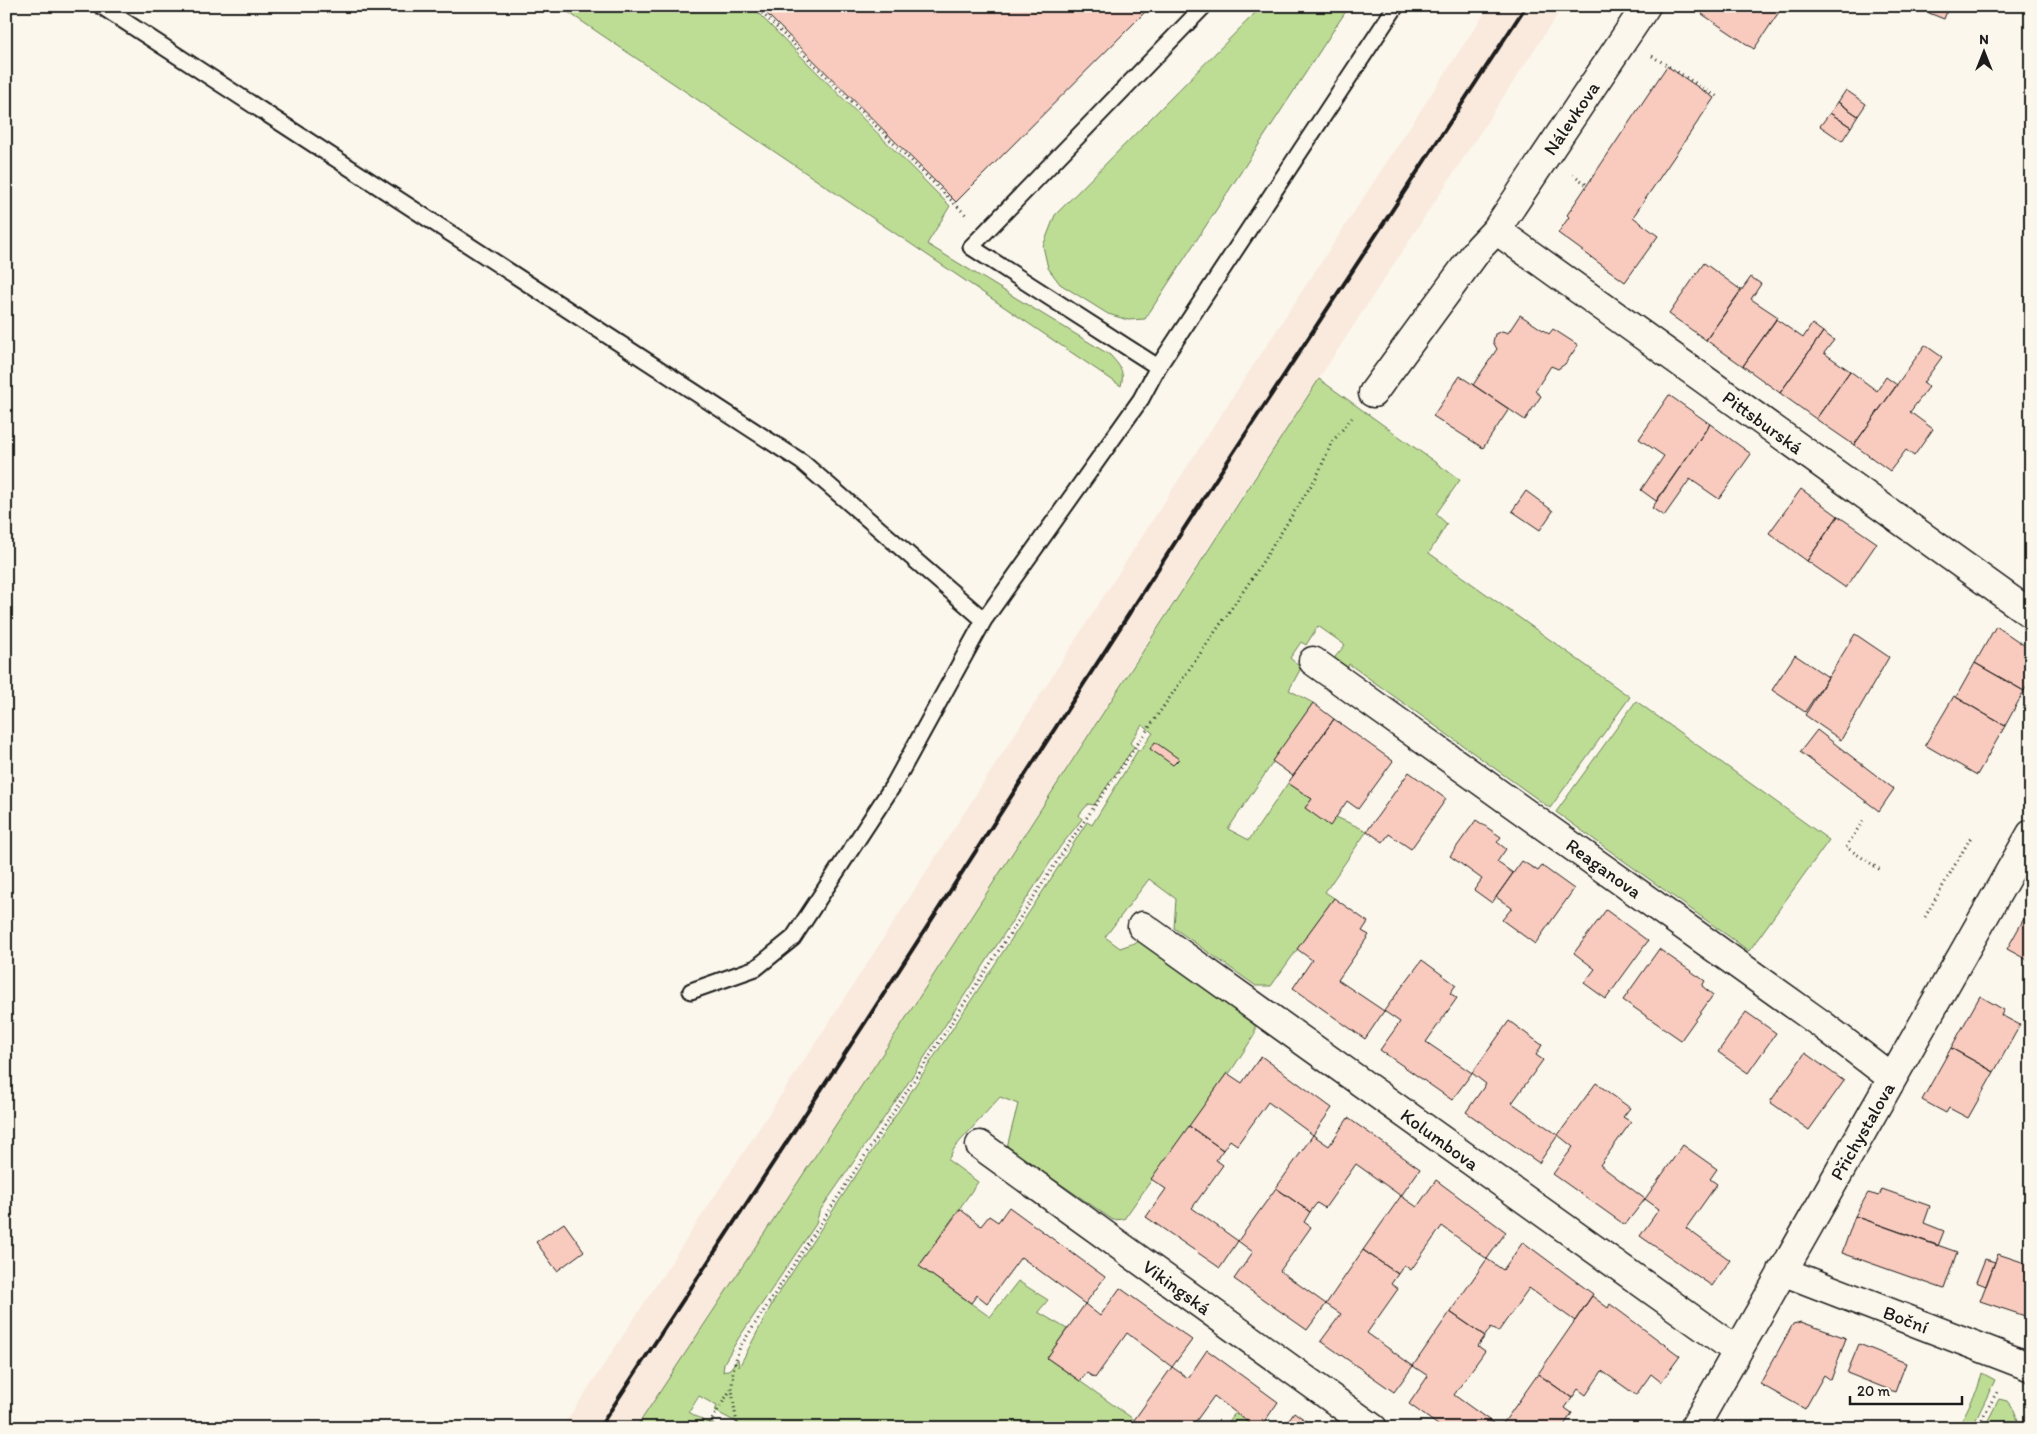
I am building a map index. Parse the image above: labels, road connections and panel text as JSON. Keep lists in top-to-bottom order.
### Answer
{
  "streets": {
    "street": [
      "Nálevkova",
      "Pittsburská",
      "Reaganova",
      "Přichystalova",
      "Kolumbova",
      "Vikingská",
      "Boční"
    ]
  },
  "crossings": [
    ["Nálevkova", "Pittsburská"],
    ["Reaganova", "Přichystalova"],
    ["Přichystalova", "Kolumbova"],
    ["Přichystalova", "Boční"]
  ],
  "scale_bar": "20 m",
  "north": "top"
}
